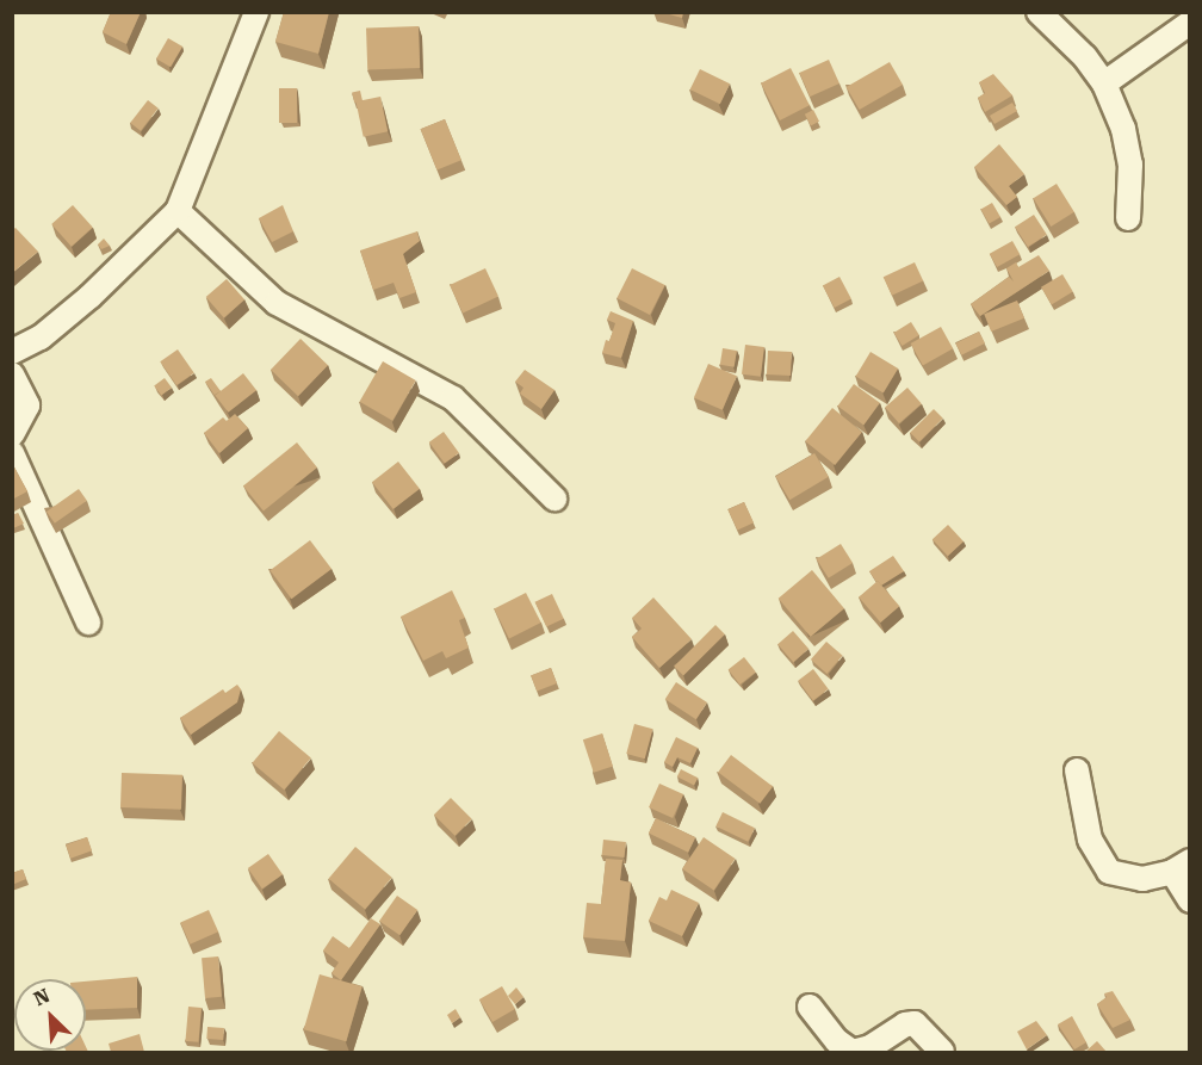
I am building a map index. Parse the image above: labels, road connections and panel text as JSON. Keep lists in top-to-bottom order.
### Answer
{
  "north": "top left"
}
